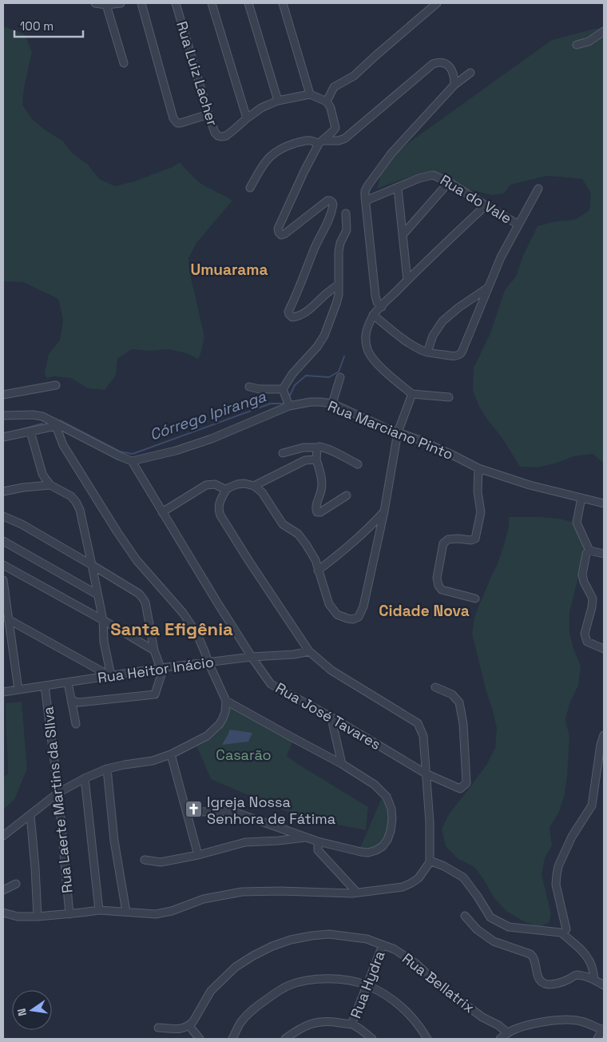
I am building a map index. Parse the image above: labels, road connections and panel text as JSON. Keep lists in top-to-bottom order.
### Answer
{
  "streets": {
    "street": [
      "Rua Luiz Lacher",
      "Rua do Vale",
      "Rua Marciano Pinto",
      "Rua Heitor Inácio",
      "Rua José Tavares",
      "Rua Laerte Martins da SIlva",
      "Rua Bellatrix",
      "Rua Hydra"
    ]
  },
  "crossings": [
    ["Rua Marciano Pinto", "Rua José Tavares"],
    ["Rua Heitor Inácio", "Rua José Tavares"],
    ["Rua Heitor Inácio", "Rua Laerte Martins da SIlva"],
    ["Rua Bellatrix", "Rua Hydra"]
  ],
  "districts": ["Umuarama", "Cidade Nova", "Santa Efigênia"],
  "water": ["Córrego Ipiranga"],
  "parks": ["Casarão"],
  "places": {
    "church": ["Igreja Nossa Senhora de Fátima"]
  },
  "scale_bar": "100 m",
  "north": "left"
}
